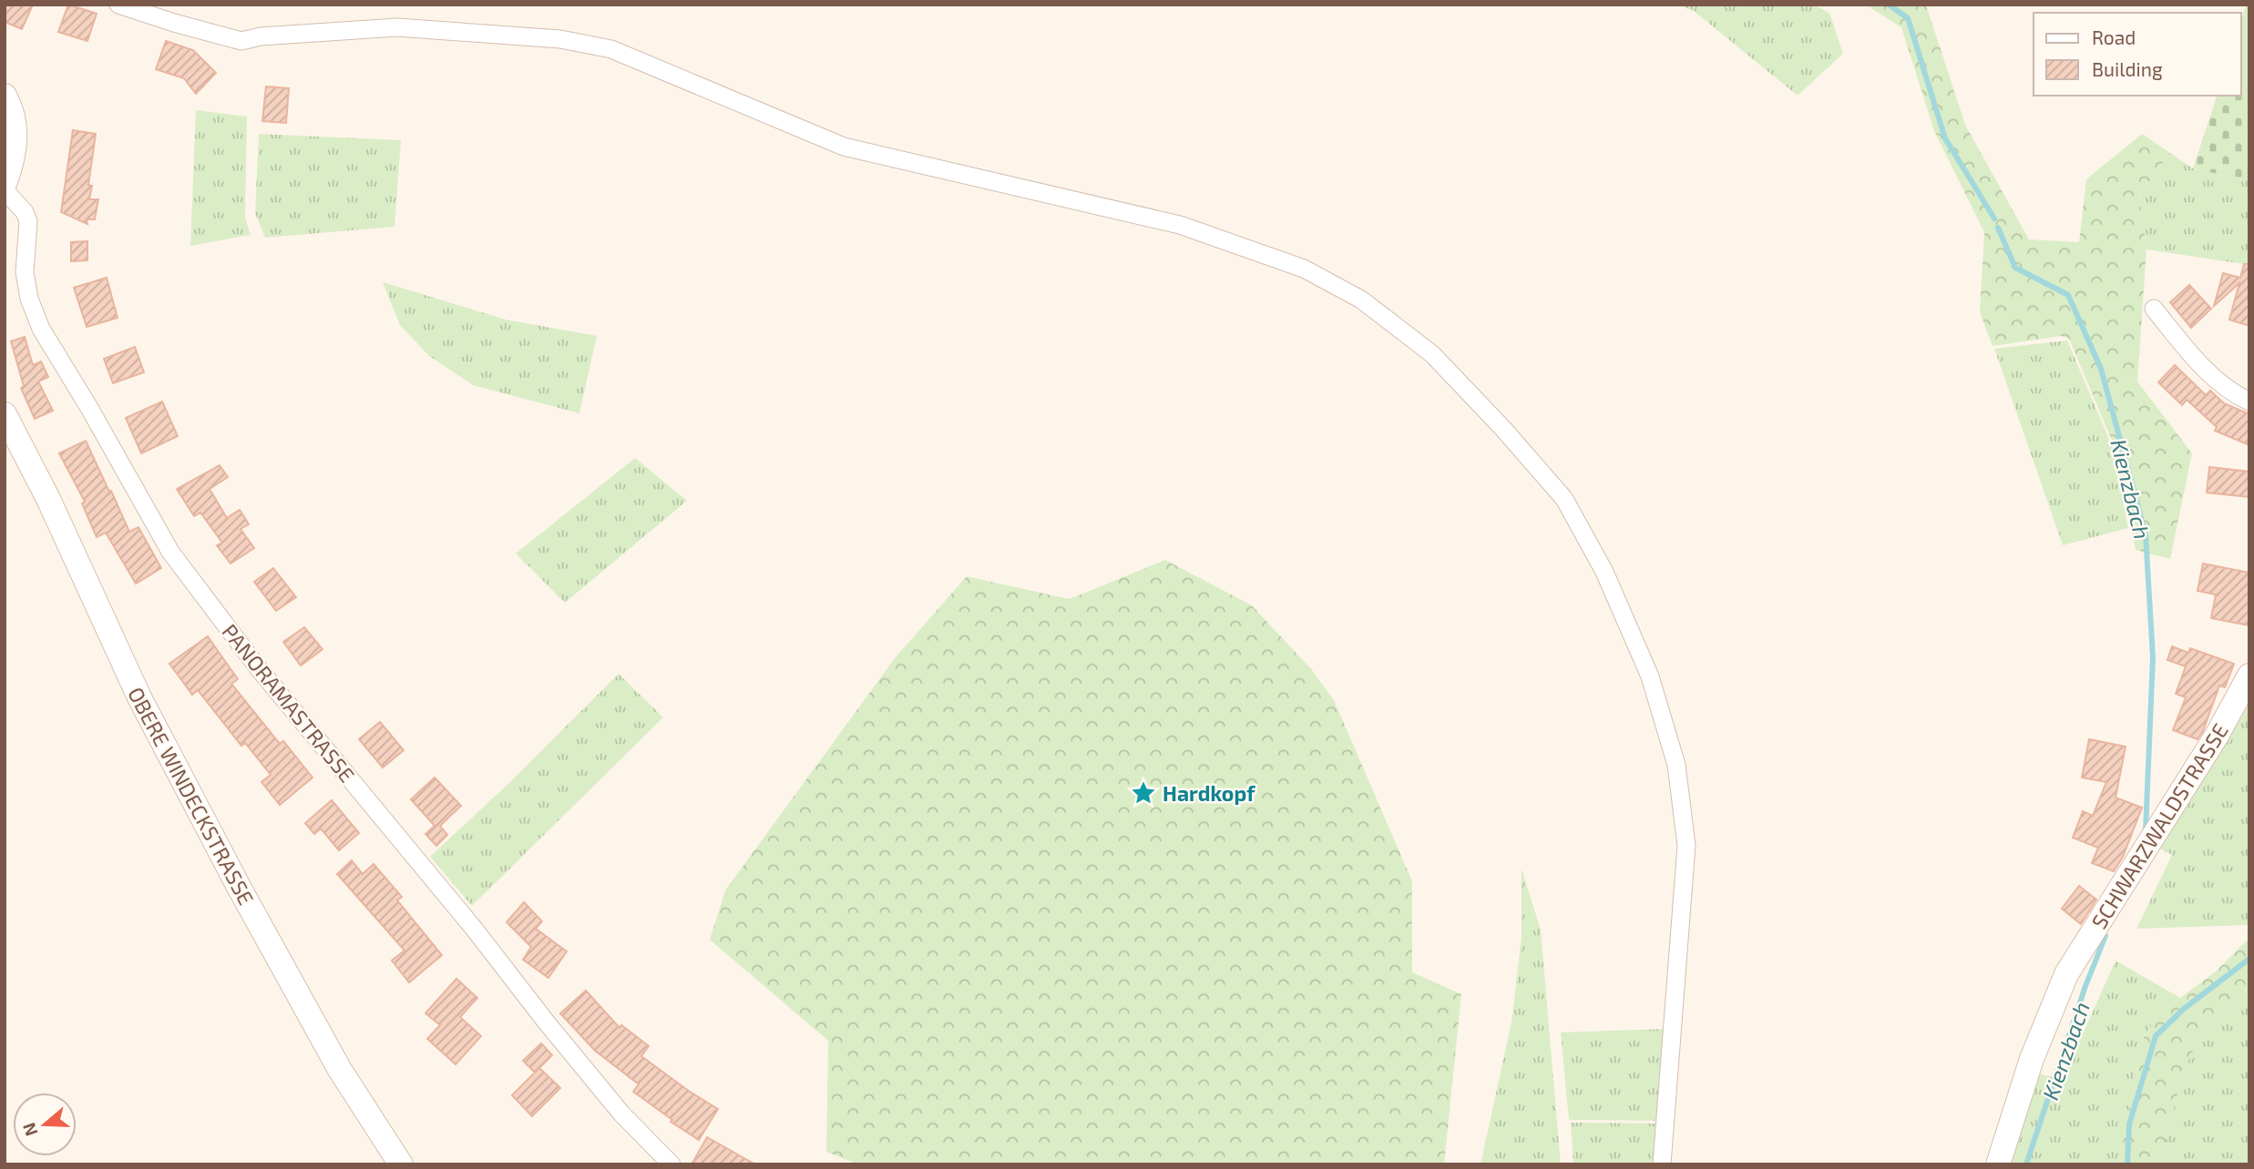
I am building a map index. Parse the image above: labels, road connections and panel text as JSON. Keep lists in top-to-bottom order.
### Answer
{
  "streets": {
    "street": ["PANORAMASTRASSE", "OBERE WINDECKSTRASSE", "SCHWARZWALDSTRASSE"]
  },
  "water": ["Kienzbach"],
  "places": {
    "place": ["Hardkopf"]
  },
  "legend": ["Road", "Building"],
  "north": "left"
}
